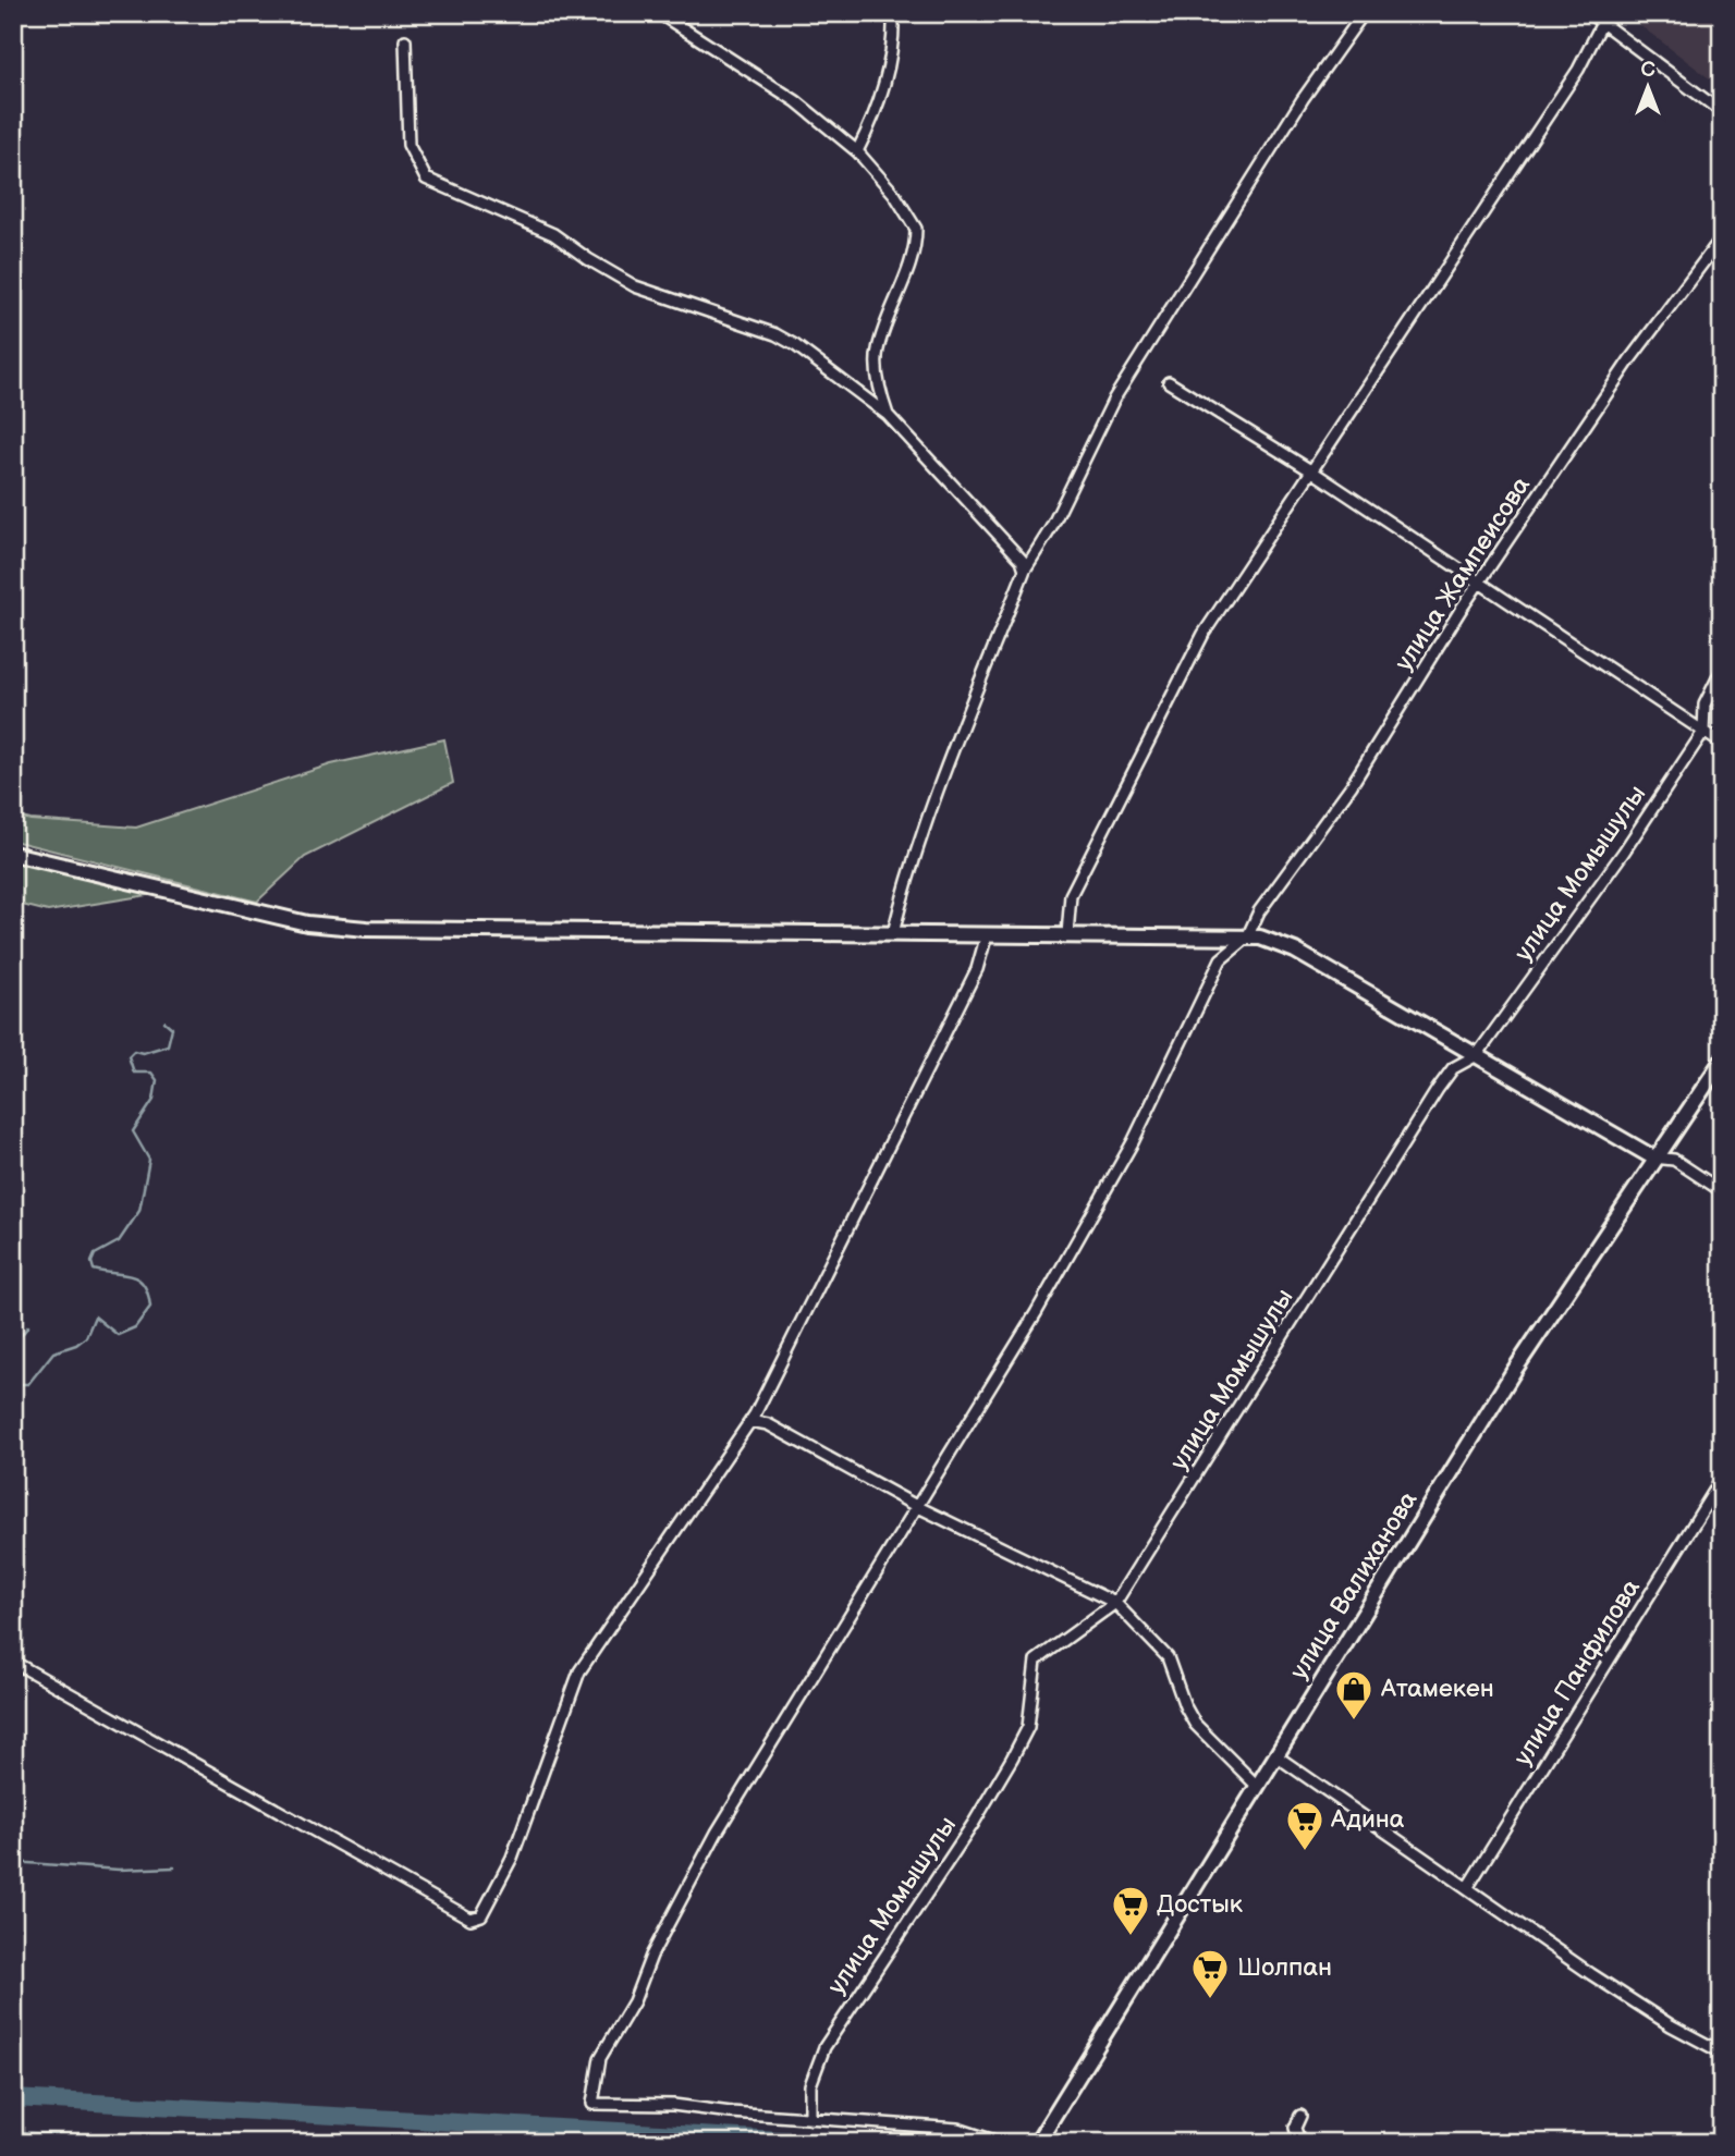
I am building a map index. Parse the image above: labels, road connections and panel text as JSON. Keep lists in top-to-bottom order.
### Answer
{
  "streets": {
    "street": [
      "улица Жампеисова",
      "улица Момышулы",
      "улица Валиханова",
      "улица Панфилова"
    ]
  },
  "places": {
    "shop": ["Атамекен"],
    "supermarket": ["Адина", "Достык", "Шолпан"]
  },
  "north": "top"
}
